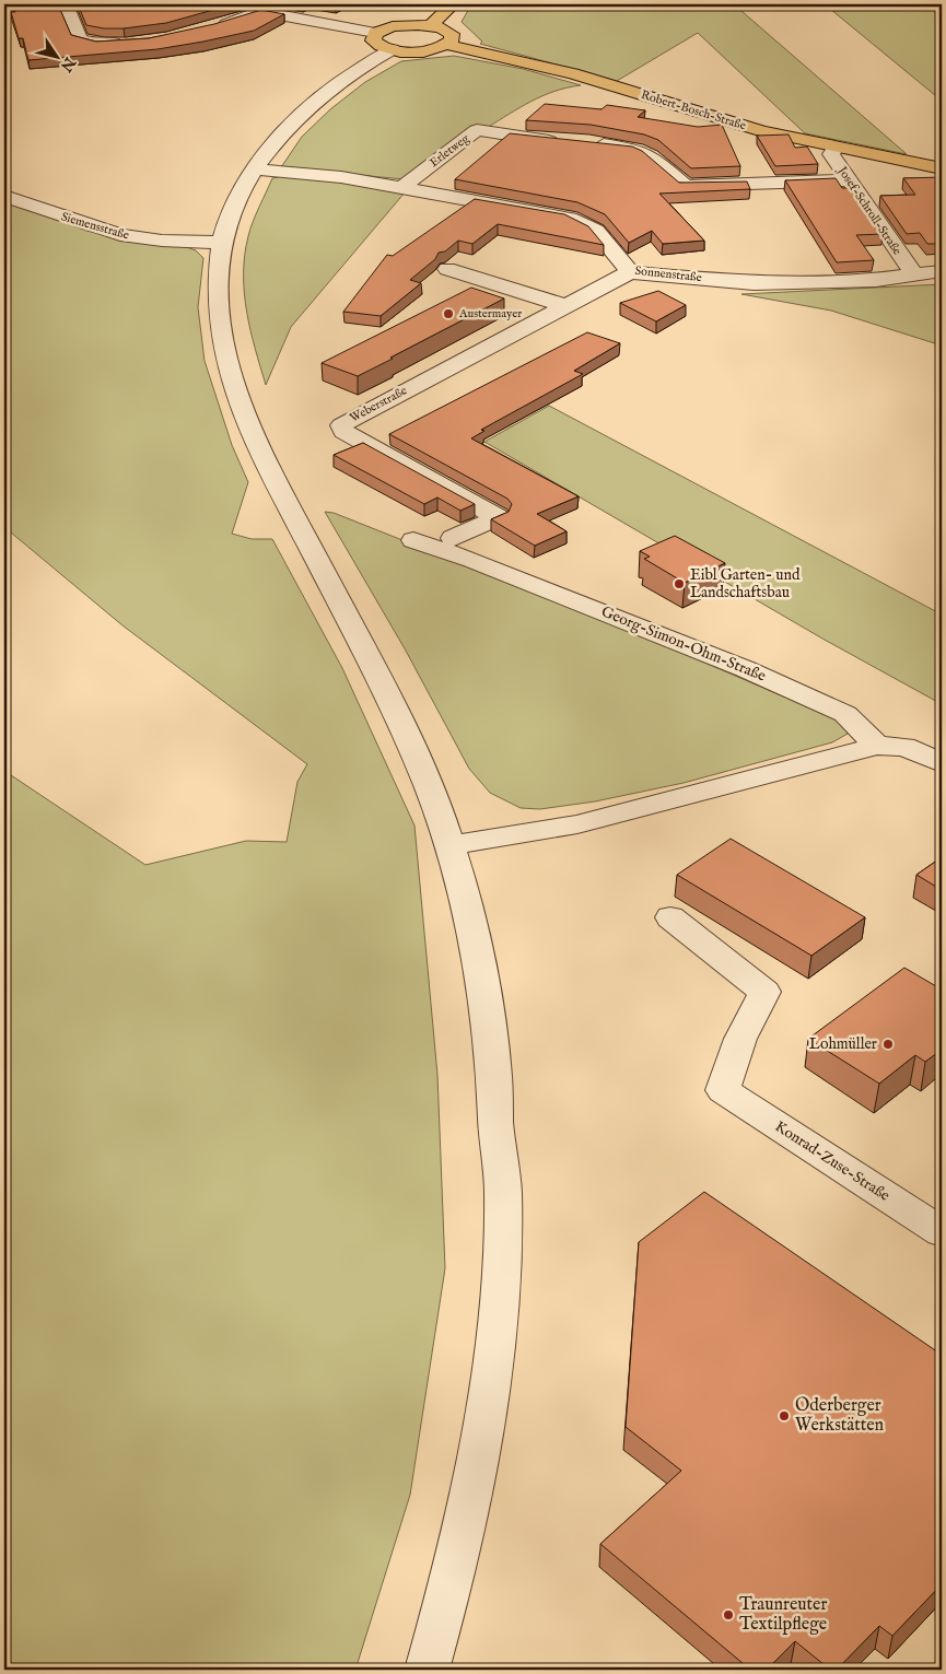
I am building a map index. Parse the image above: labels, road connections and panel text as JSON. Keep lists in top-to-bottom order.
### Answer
{
  "streets": {
    "main road": ["Robert-Bosch-Straße"],
    "street": [
      "Erletweg",
      "Josef-Schroll-Straße",
      "Siemensstraße",
      "Sonnenstraße",
      "Weberstraße",
      "Georg-Simon-Ohm-Straße",
      "Konrad-Zuse-Straße"
    ]
  },
  "crossings": [
    ["Robert-Bosch-Straße", "Josef-Schroll-Straße"],
    ["Erletweg", "Sonnenstraße"],
    ["Josef-Schroll-Straße", "Sonnenstraße"],
    ["Sonnenstraße", "Weberstraße"]
  ],
  "places": [
    "Austermayer",
    "Eibl Garten- und Landschaftsbau",
    "Lohmüller",
    "Oderberger Werkstätten",
    "Traunreuter Textilpflege"
  ],
  "north": "bottom right"
}
